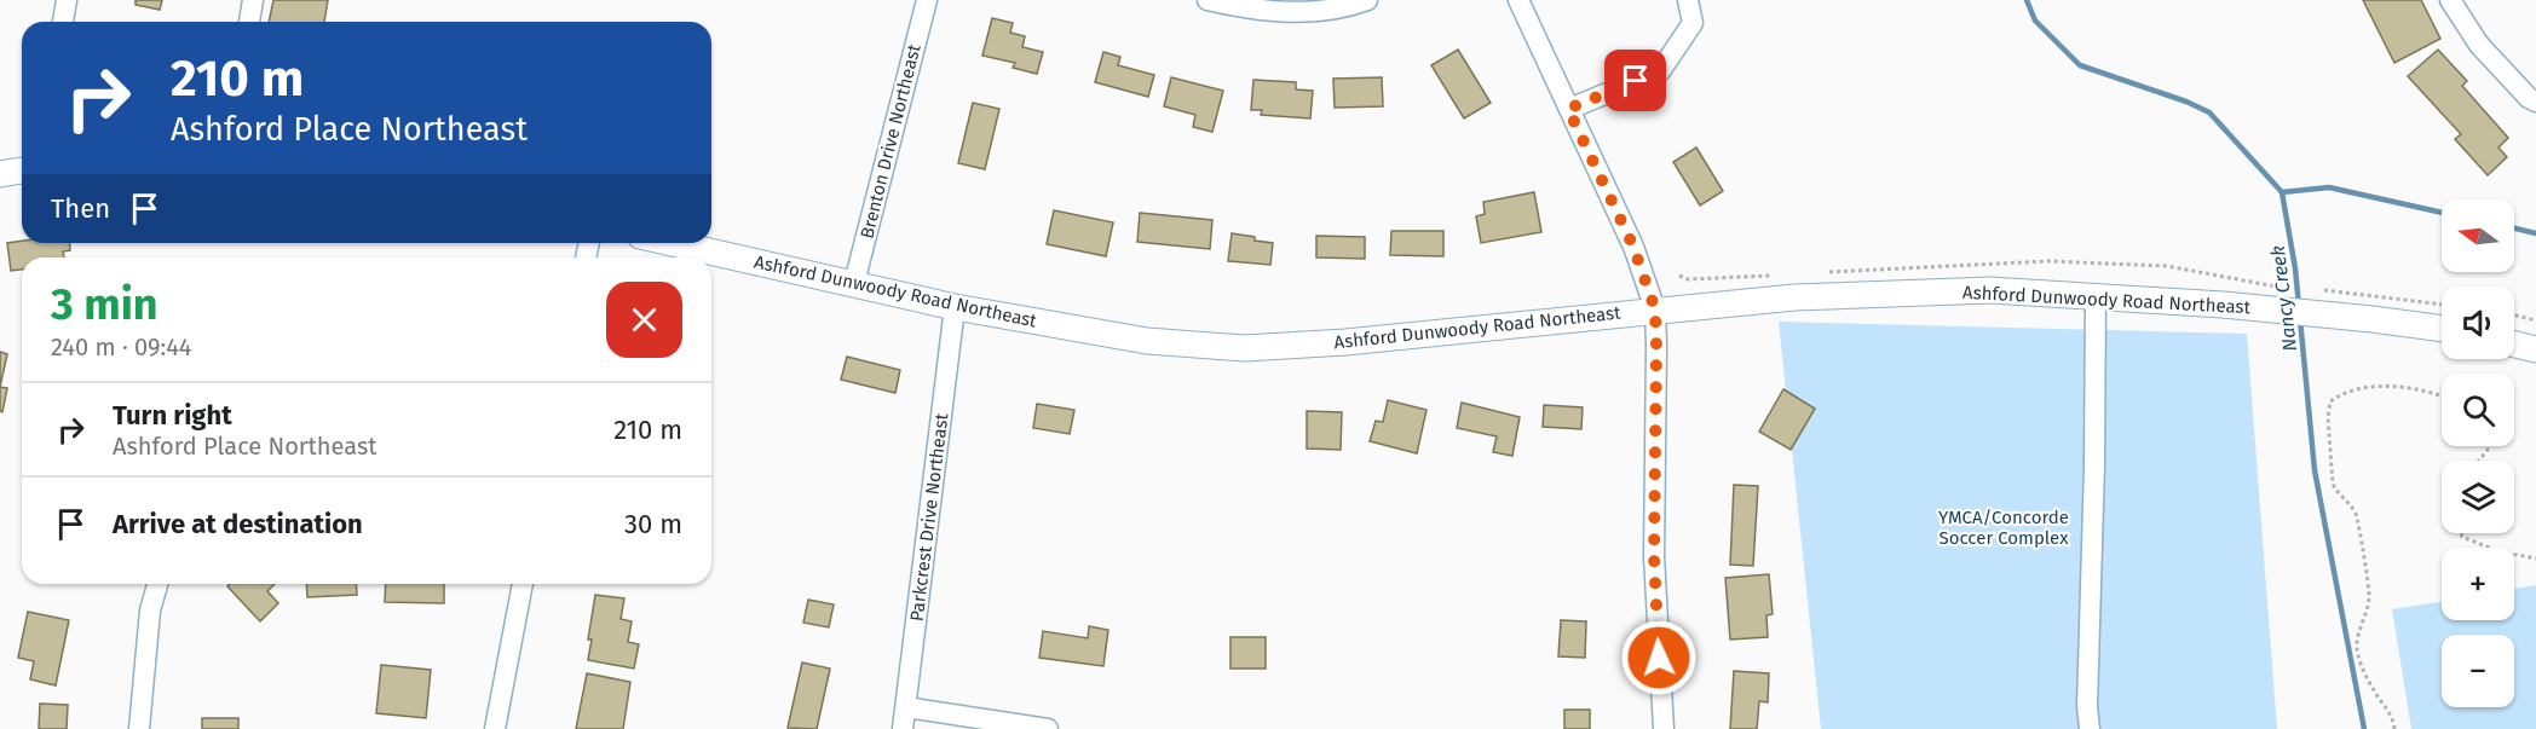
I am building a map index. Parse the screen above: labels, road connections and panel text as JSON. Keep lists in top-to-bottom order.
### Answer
{
  "streets": {
    "main road": ["Ashford Dunwoody Road Northeast"],
    "street": ["Brenton Drive Northeast", "Parkcrest Drive Northeast"]
  },
  "crossings": [
    ["Brenton Drive Northeast", "Ashford Dunwoody Road Northeast"],
    ["Ashford Dunwoody Road Northeast", "Parkcrest Drive Northeast"]
  ],
  "water": ["Nancy Creek"],
  "parks": ["YMCA/Concorde Soccer Complex"],
  "north": "left",
  "page": {
    "turn": ["210 m", "Ashford Place Northeast"],
    "then": "Then",
    "map_buttons": ["+", "−"],
    "heading": ["3 min", "240 m · 09:44"],
    "list": [
      {
        "name": "Turn right",
        "note": "Ashford Place Northeast",
        "value": "210 m"
      },
      {
        "name": "Arrive at destination",
        "value": "30 m"
      }
    ]
  }
}
